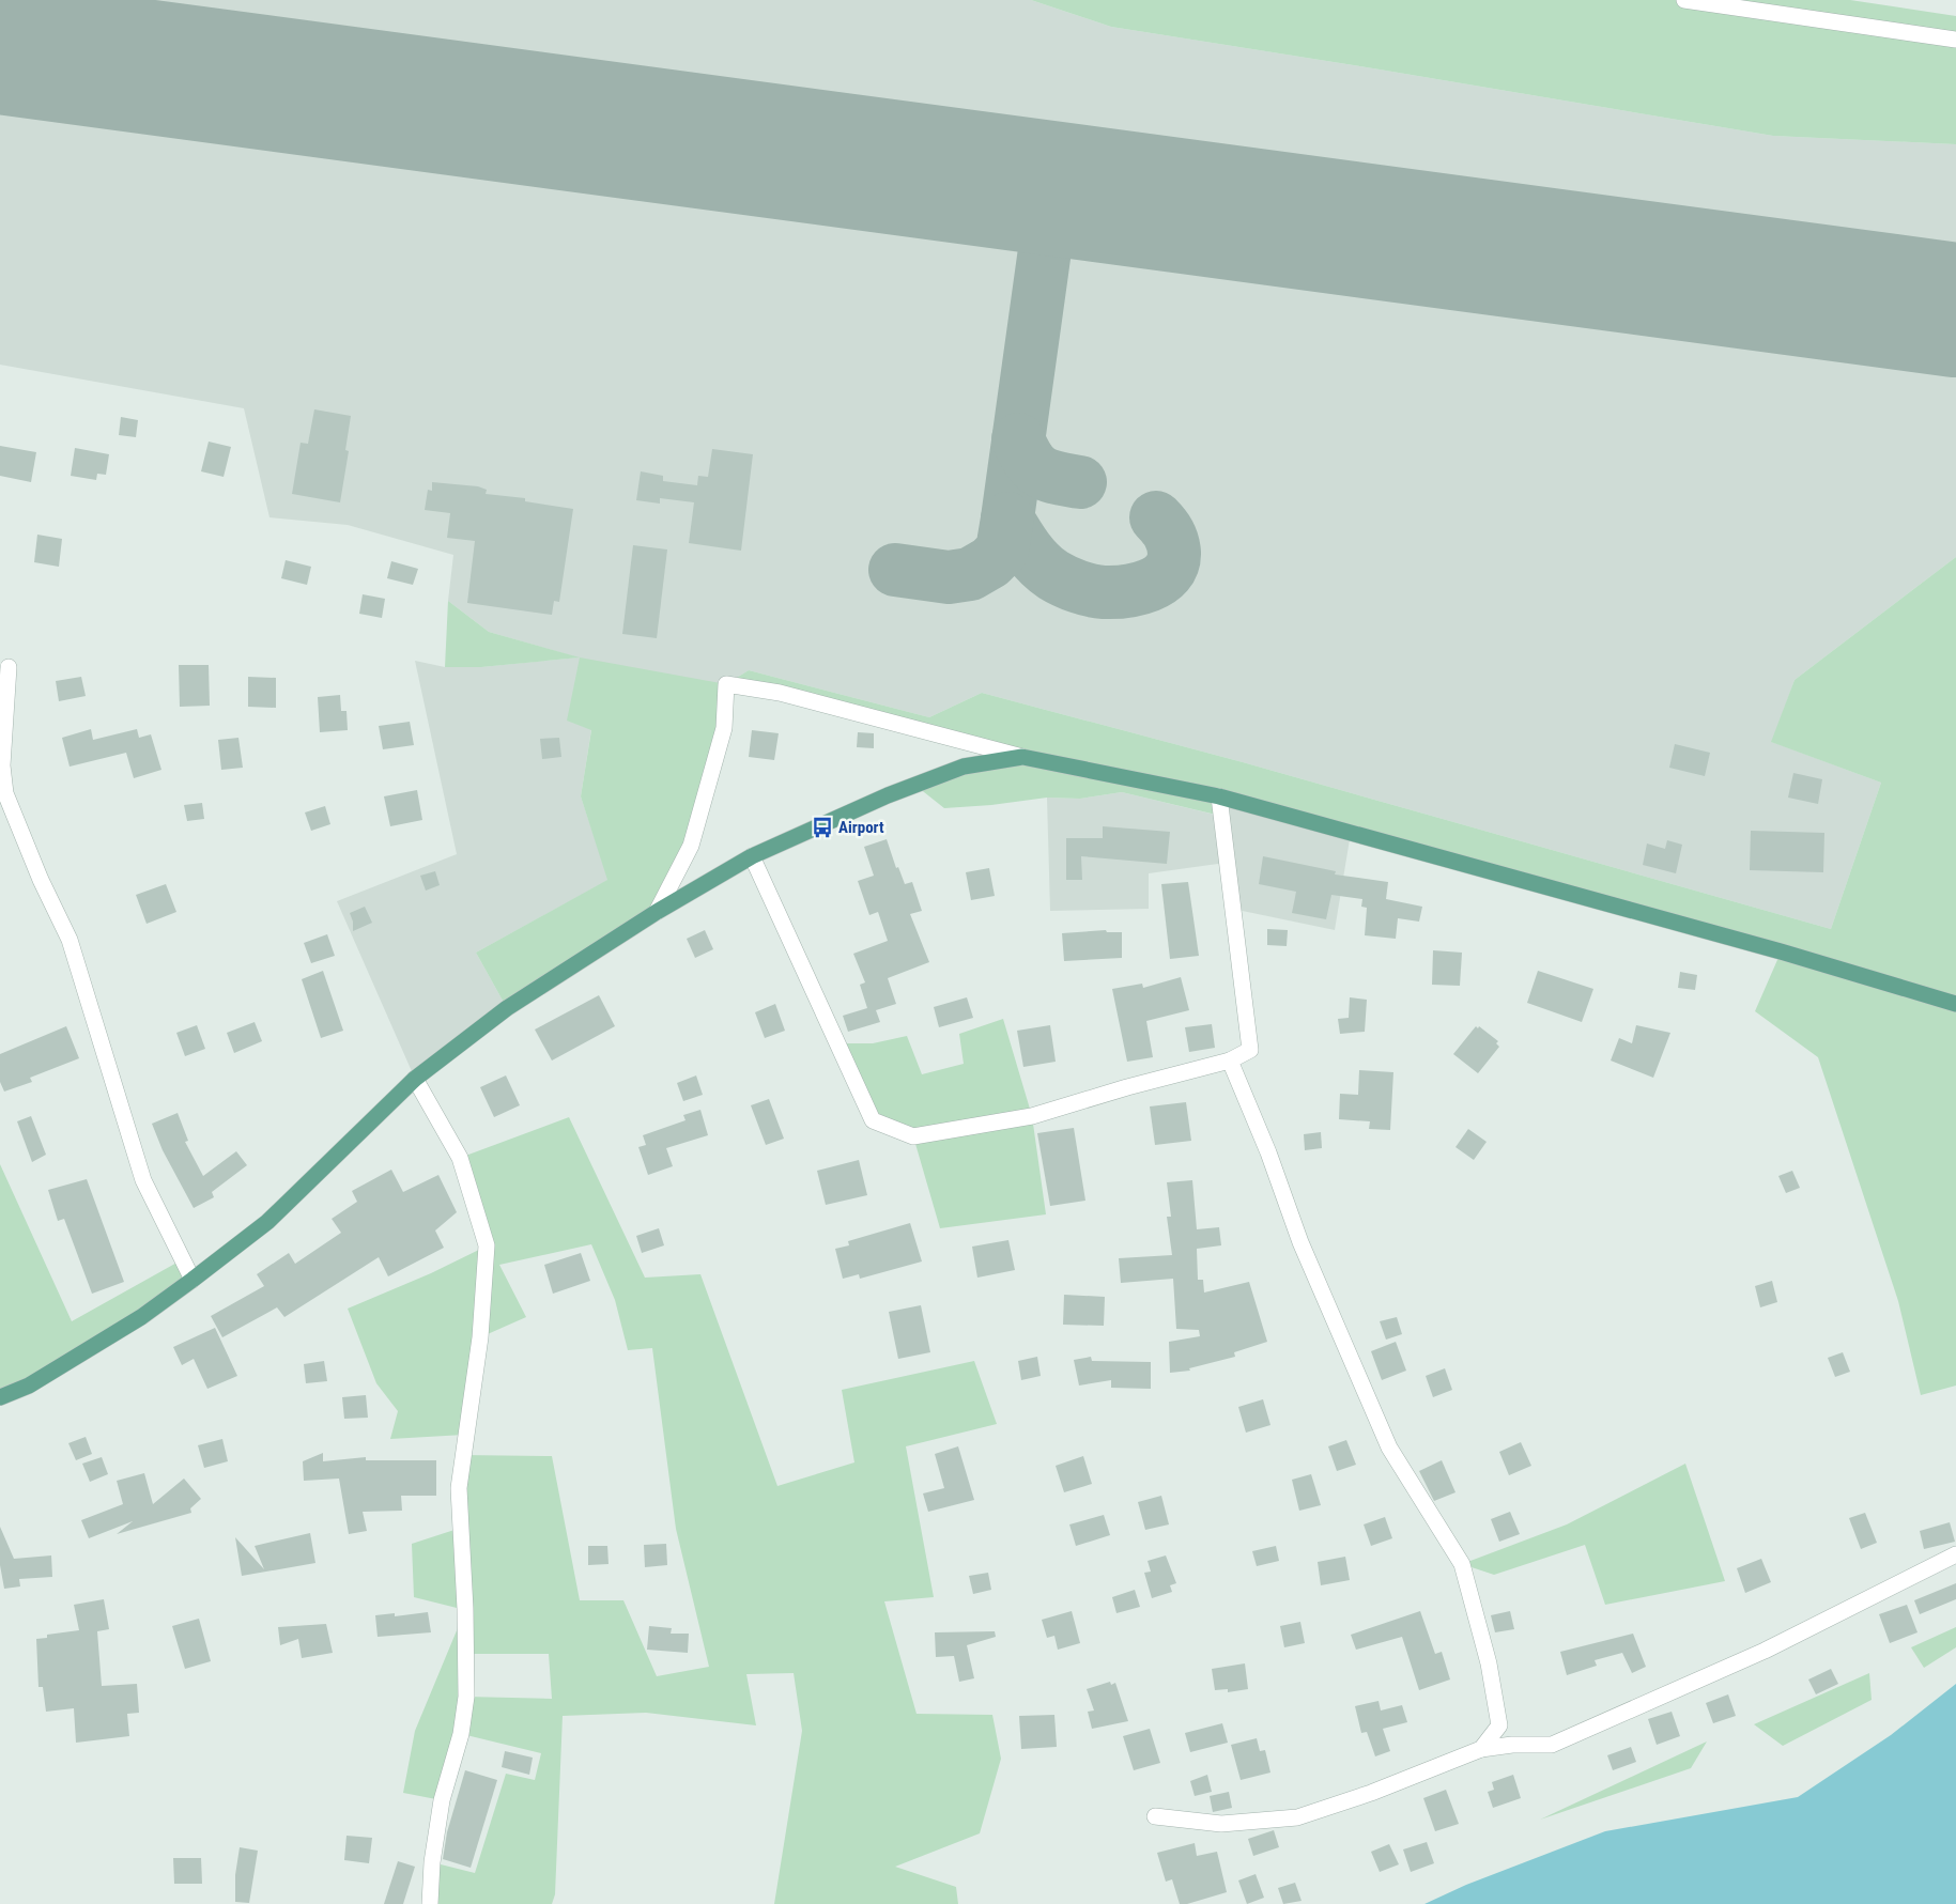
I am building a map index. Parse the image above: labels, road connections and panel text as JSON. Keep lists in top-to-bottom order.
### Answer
{
  "places": {
    "bus stop": ["Airport"]
  }
}
